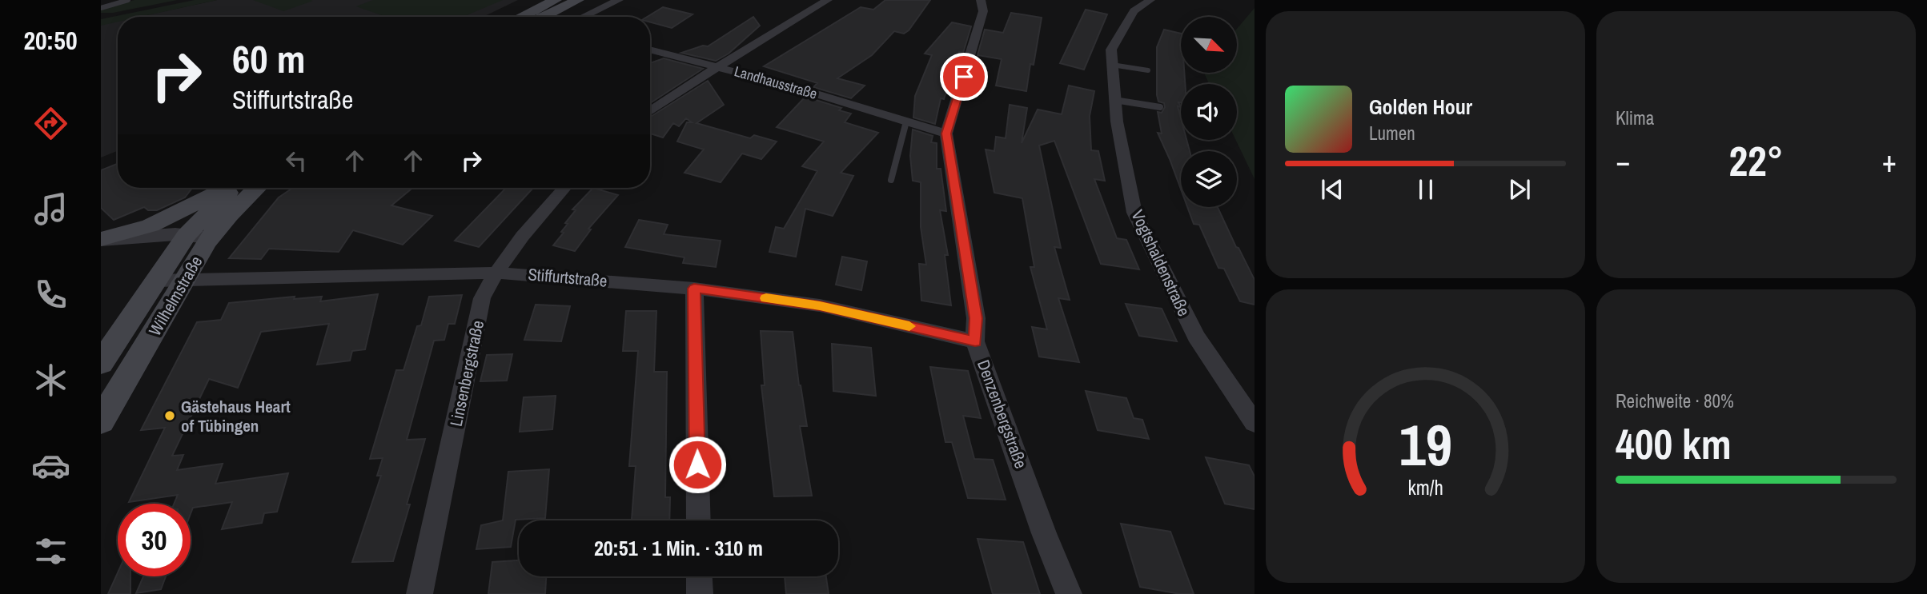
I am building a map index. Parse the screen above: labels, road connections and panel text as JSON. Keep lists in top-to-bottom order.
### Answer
{
  "streets": {
    "main road": ["Wilhelmstraße"],
    "street": [
      "Landhausstraße",
      "Vogtshaldenstraße",
      "Stiffurtstraße",
      "Linsenbergstraße",
      "Denzenbergstraße"
    ]
  },
  "crossings": [
    ["Landhausstraße", "Denzenbergstraße"],
    ["Stiffurtstraße", "Wilhelmstraße"],
    ["Stiffurtstraße", "Linsenbergstraße"],
    ["Stiffurtstraße", "Denzenbergstraße"]
  ],
  "places": ["Gästehaus Heart of Tübingen"],
  "north": "bottom right",
  "page": {
    "tabs": "20:50",
    "tile": [
      "Klima",
      ["Reichweite · 80%", "400 km"]
    ],
    "turn": ["60 m", "Stiffurtstraße"],
    "song": ["Golden Hour", "Lumen"],
    "heat": ["−", "22°", "+"],
    "limit": "30",
    "trip": "20:51 · 1 Min. · 310 m",
    "gauge": ["19", "km/h"]
  }
}
